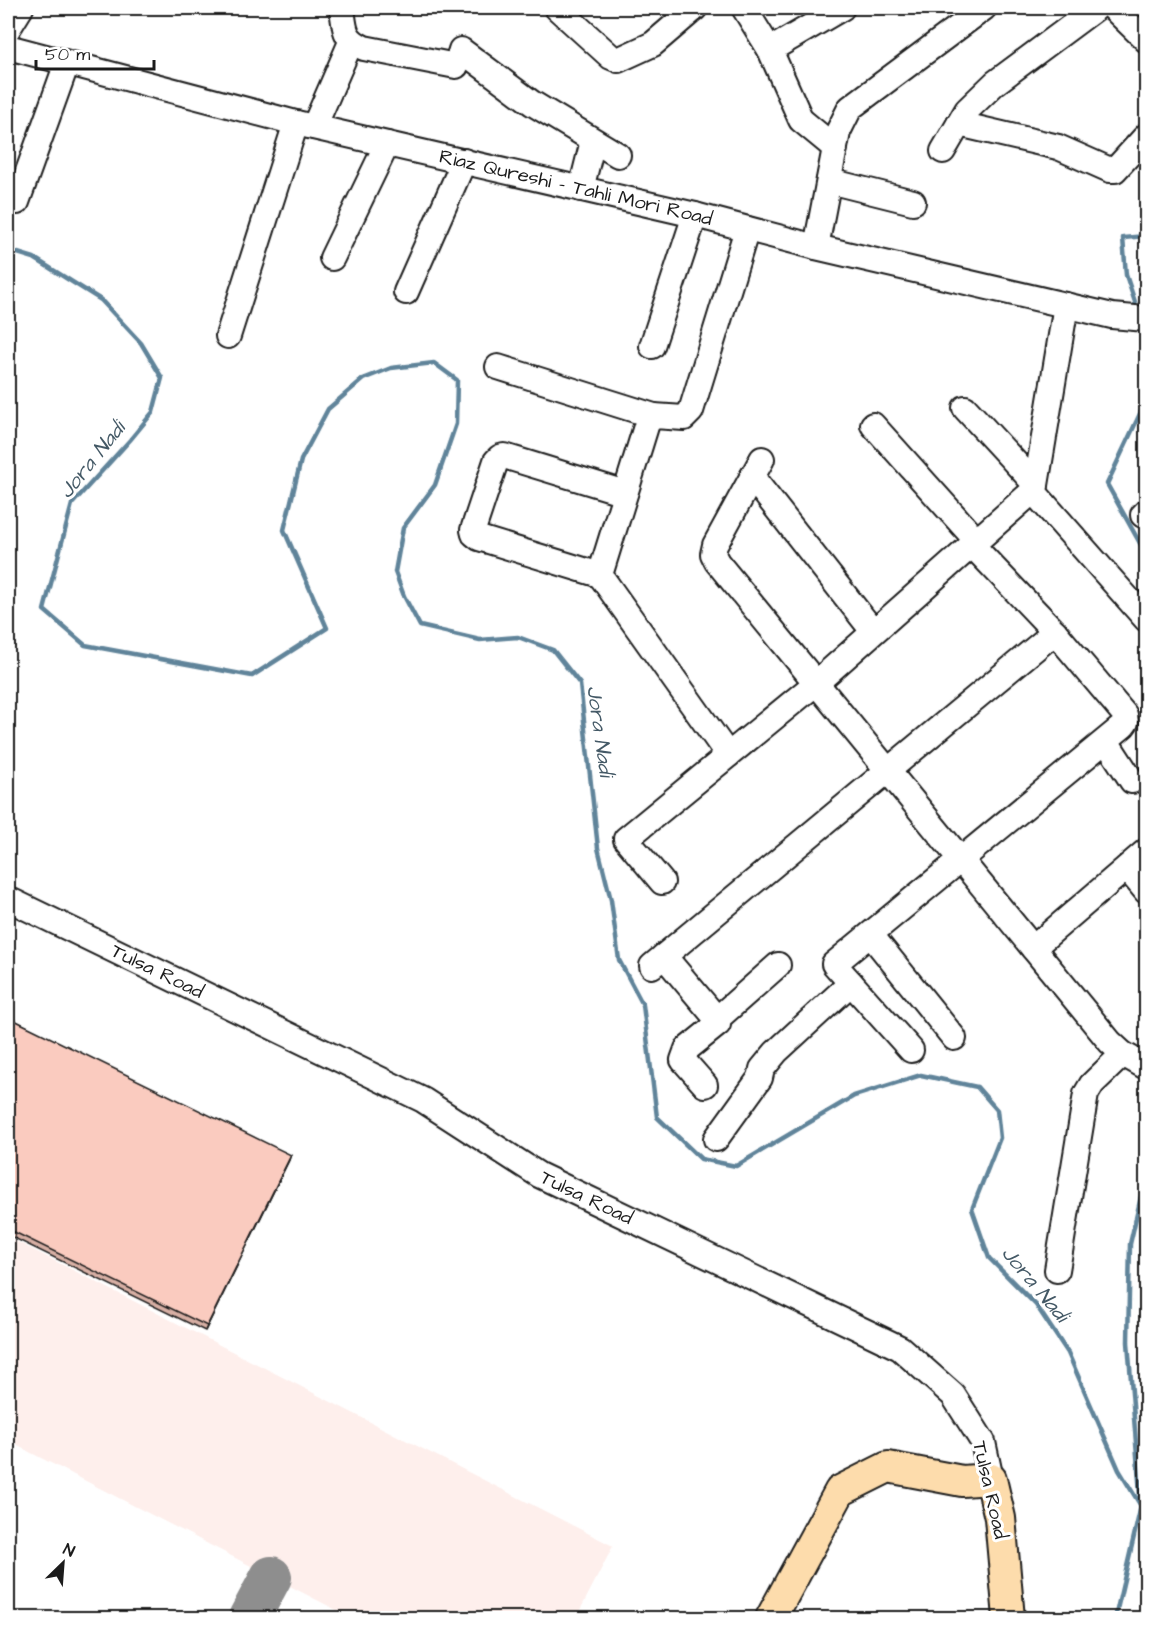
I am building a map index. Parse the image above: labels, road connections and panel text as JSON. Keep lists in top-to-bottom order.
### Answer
{
  "streets": {
    "main road": ["Tulsa Road"],
    "street": ["Riaz Qureshi - Tahli Mori Road"]
  },
  "water": ["Jora Nadi"],
  "scale_bar": "50 m",
  "north": "top right"
}
